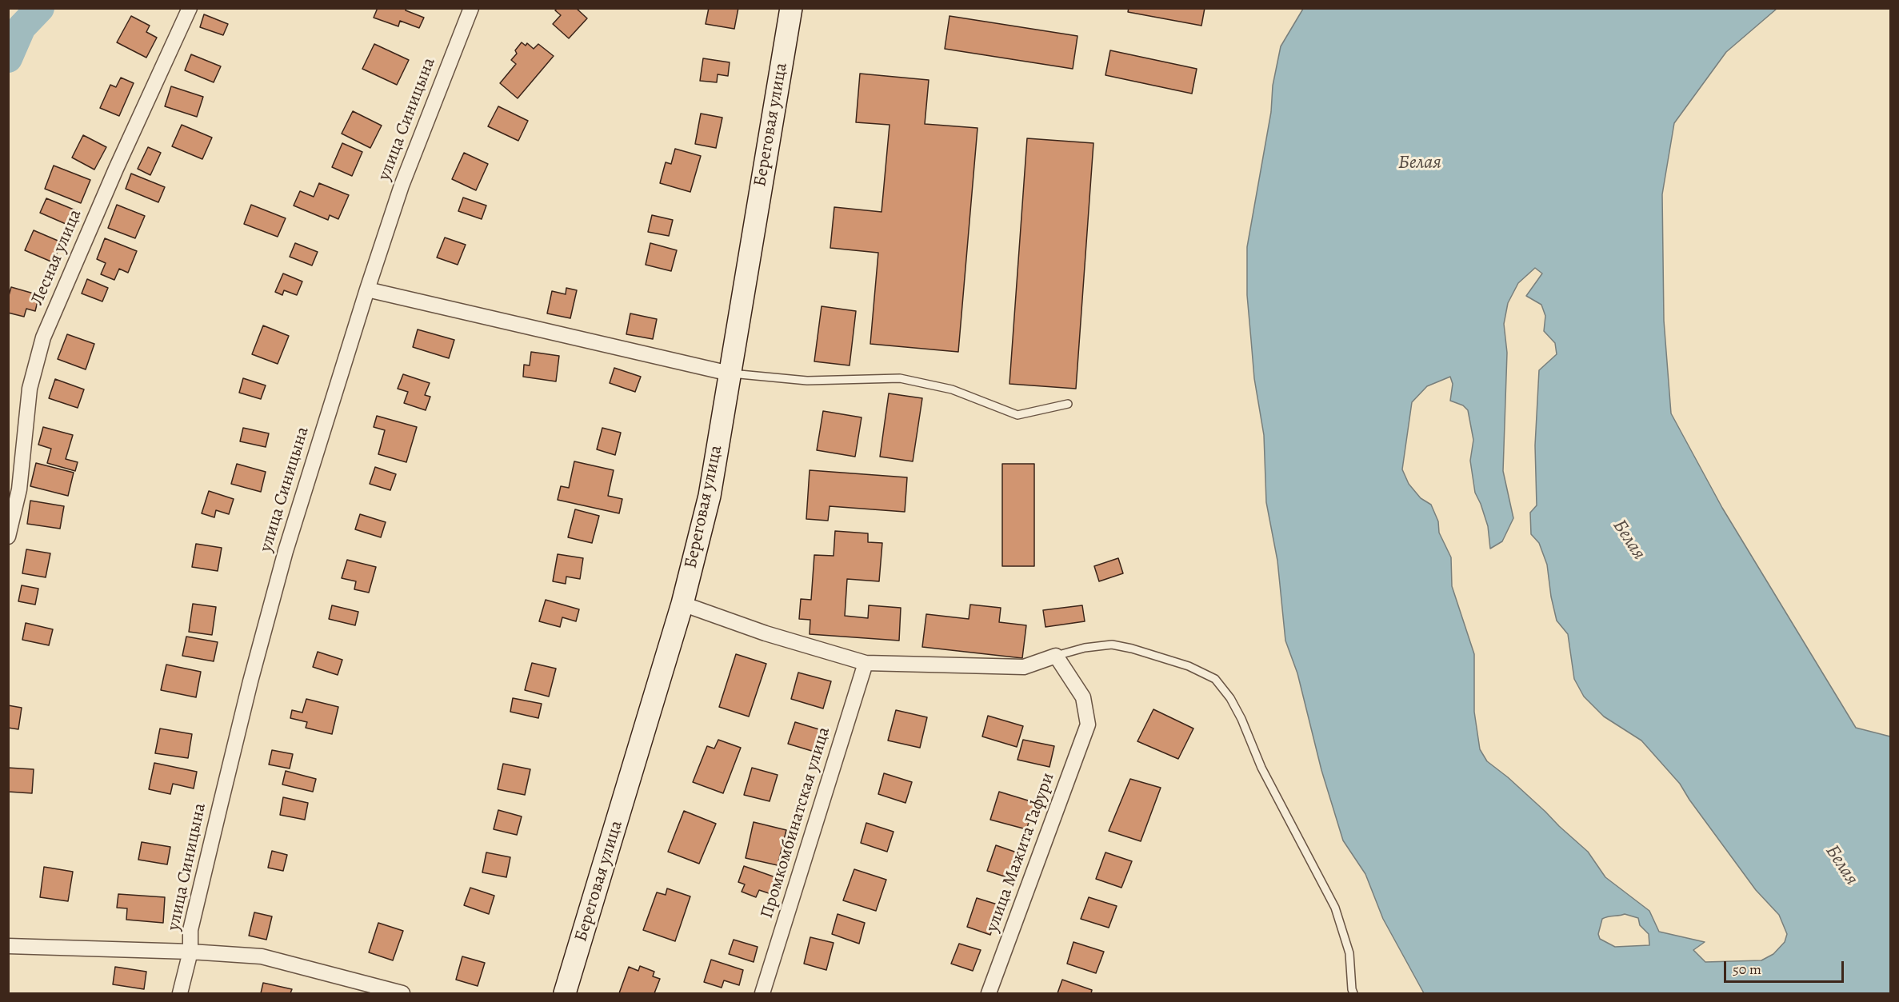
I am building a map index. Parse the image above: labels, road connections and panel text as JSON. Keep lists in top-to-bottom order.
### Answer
{
  "streets": {
    "main road": ["Береговая улица"],
    "street": [
      "улица Синицына",
      "Лесная улица",
      "Промкомбинатская улица",
      "улица Мажита Гафури"
    ]
  },
  "water": ["Белая"],
  "scale_bar": "50 m"
}
